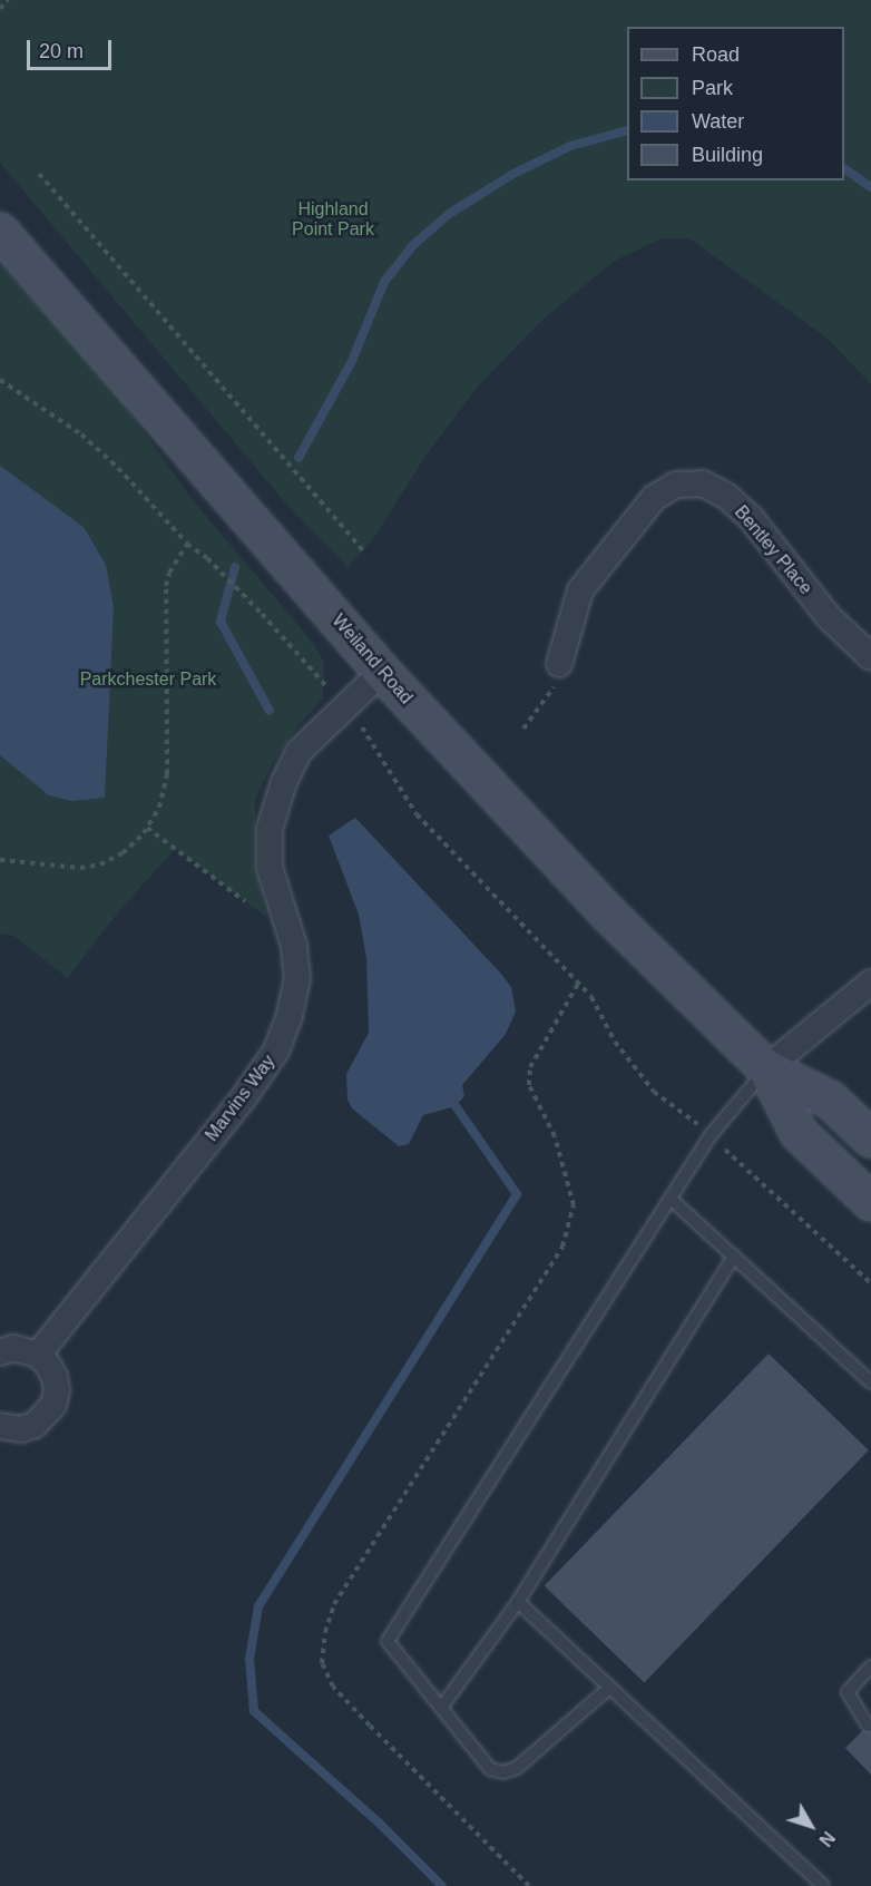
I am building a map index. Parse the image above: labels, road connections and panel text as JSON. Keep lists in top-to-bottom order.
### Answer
{
  "streets": {
    "main road": ["Weiland Road"],
    "street": ["Bentley Place", "Marvins Way"]
  },
  "crossings": [
    ["Weiland Road", "Marvins Way"]
  ],
  "parks": ["Highland Point Park", "Parkchester Park"],
  "legend": [
    "Road",
    "Park",
    "Water",
    "Building"
  ],
  "scale_bar": "20 m",
  "north": "bottom right"
}
